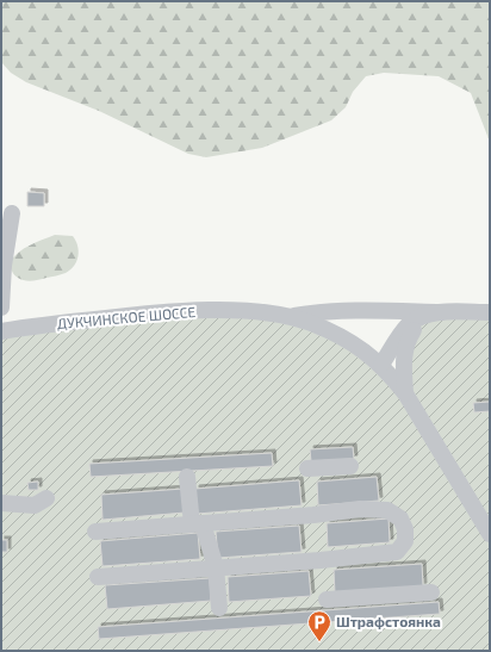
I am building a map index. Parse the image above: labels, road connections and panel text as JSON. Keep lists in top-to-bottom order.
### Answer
{
  "streets": {
    "street": ["ДУКЧИНСКОЕ ШОССЕ"]
  },
  "places": {
    "parking": ["Штрафстоянка"]
  }
}
